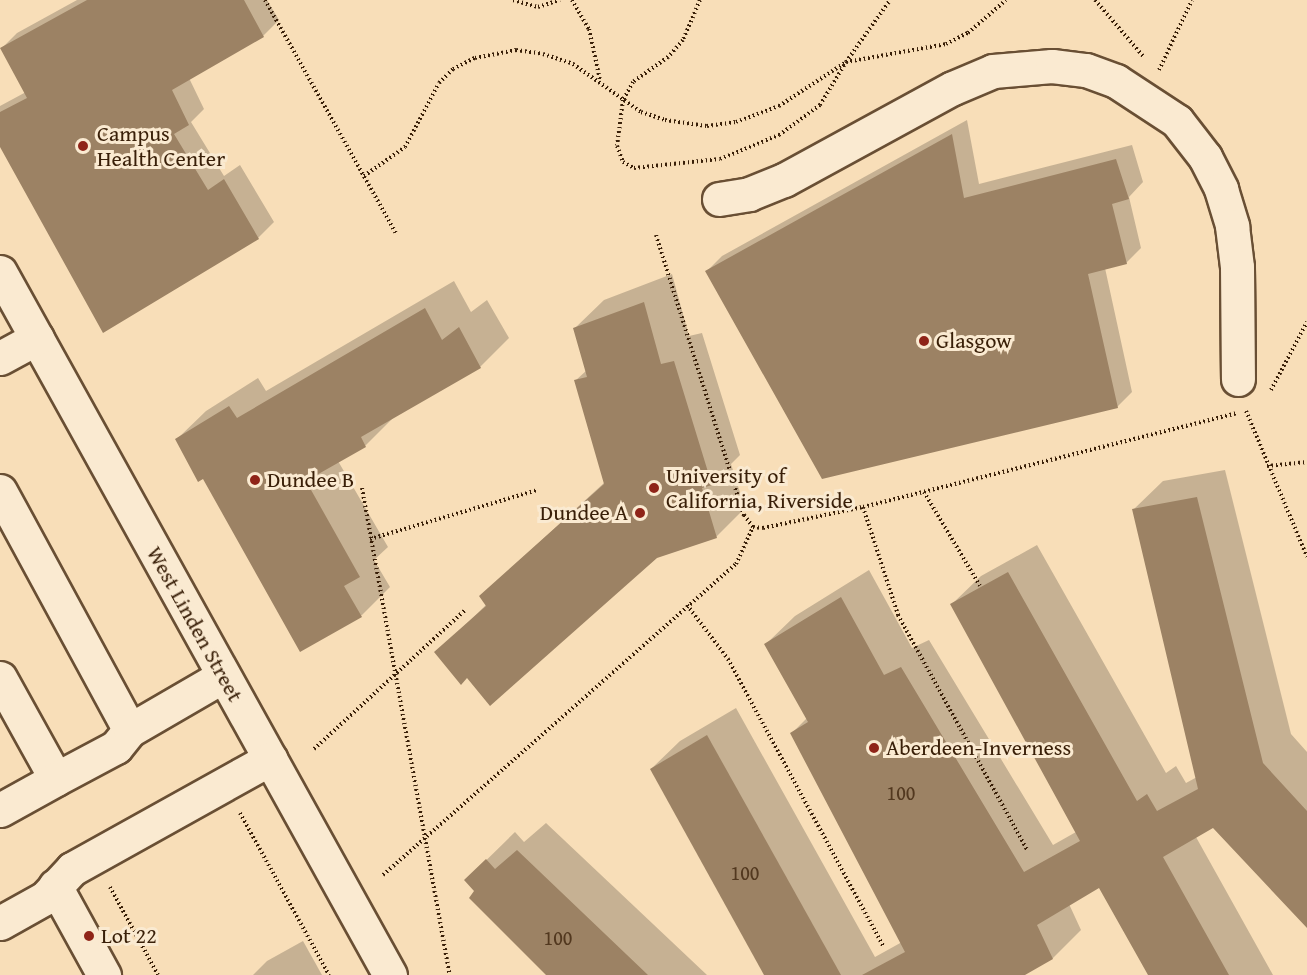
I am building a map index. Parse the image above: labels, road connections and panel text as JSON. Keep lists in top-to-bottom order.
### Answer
{
  "streets": {
    "street": ["West Linden Street"]
  },
  "places": [
    "Campus Health Center",
    "Glasgow",
    "Dundee B",
    "University of California, Riverside",
    "Dundee A",
    "Aberdeen-Inverness",
    "Lot 22"
  ],
  "house_numbers": ["100", "100", "100"]
}
